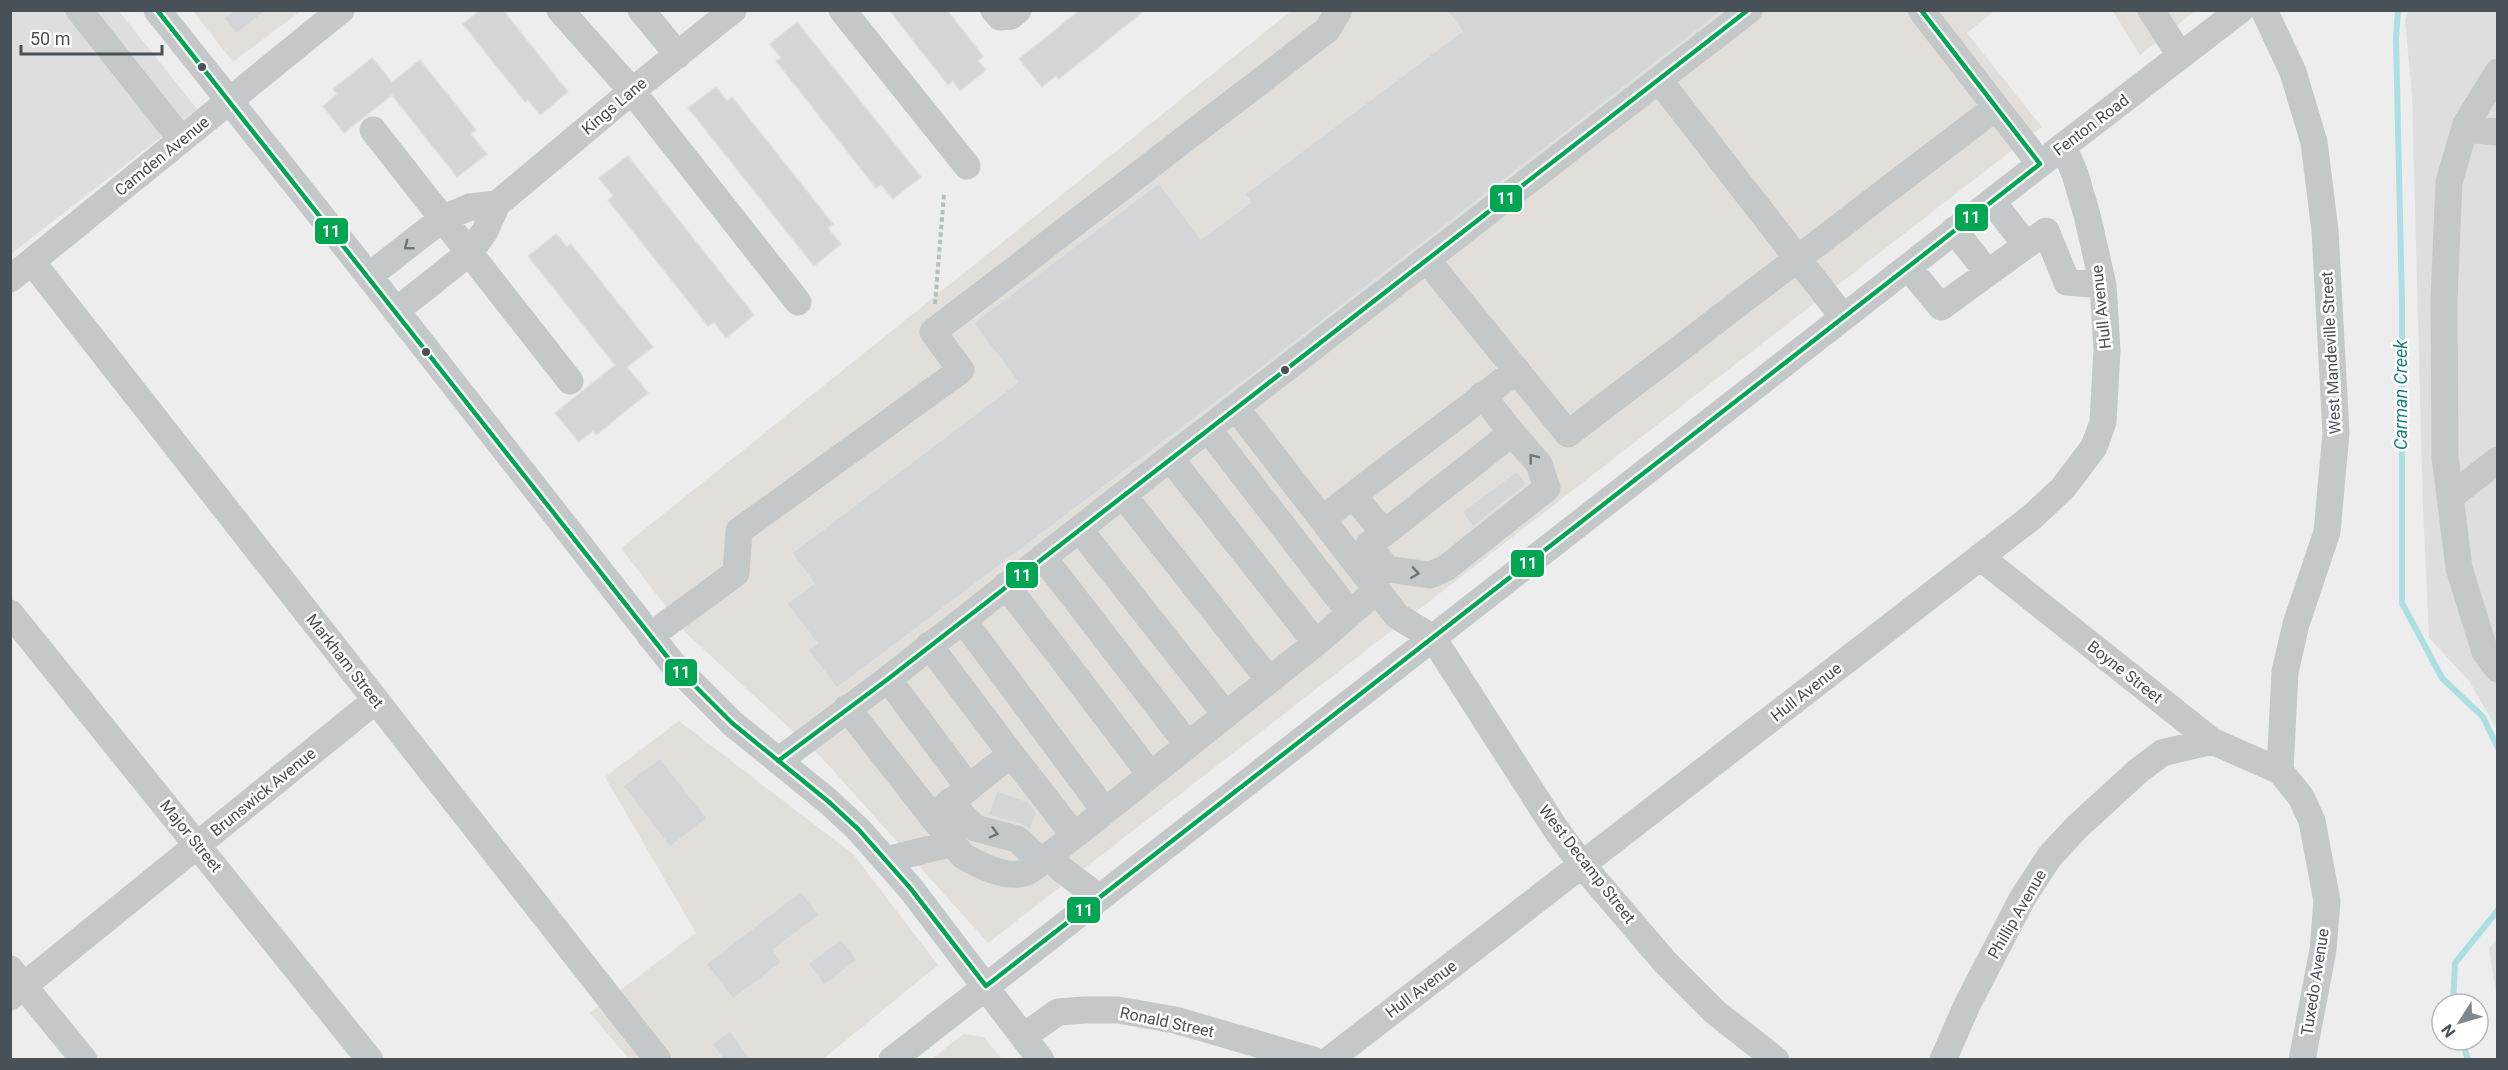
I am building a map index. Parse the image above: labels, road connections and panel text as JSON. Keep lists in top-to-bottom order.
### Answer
{
  "streets": {
    "street": [
      "Kings Lane",
      "Fenton Road",
      "Camden Avenue",
      "Hull Avenue",
      "West Mandeville Street",
      "Markham Street",
      "Boyne Street",
      "Brunswick Avenue",
      "Major Street",
      "West Decamp Street",
      "Phillip Avenue",
      "Tuxedo Avenue",
      "Ronald Street"
    ]
  },
  "crossings": [
    ["Fenton Road", "Hull Avenue"],
    ["Fenton Road", "West Decamp Street"],
    ["Camden Avenue", "Markham Street"],
    ["Hull Avenue", "Boyne Street"],
    ["Hull Avenue", "West Decamp Street"],
    ["West Mandeville Street", "Boyne Street"],
    ["West Mandeville Street", "Tuxedo Avenue"],
    ["Markham Street", "Brunswick Avenue"],
    ["Boyne Street", "Phillip Avenue"],
    ["Boyne Street", "Tuxedo Avenue"],
    ["Brunswick Avenue", "Major Street"]
  ],
  "water": ["Carman Creek"],
  "lines": ["transit line 11"],
  "scale_bar": "50 m",
  "north": "bottom left"
}
